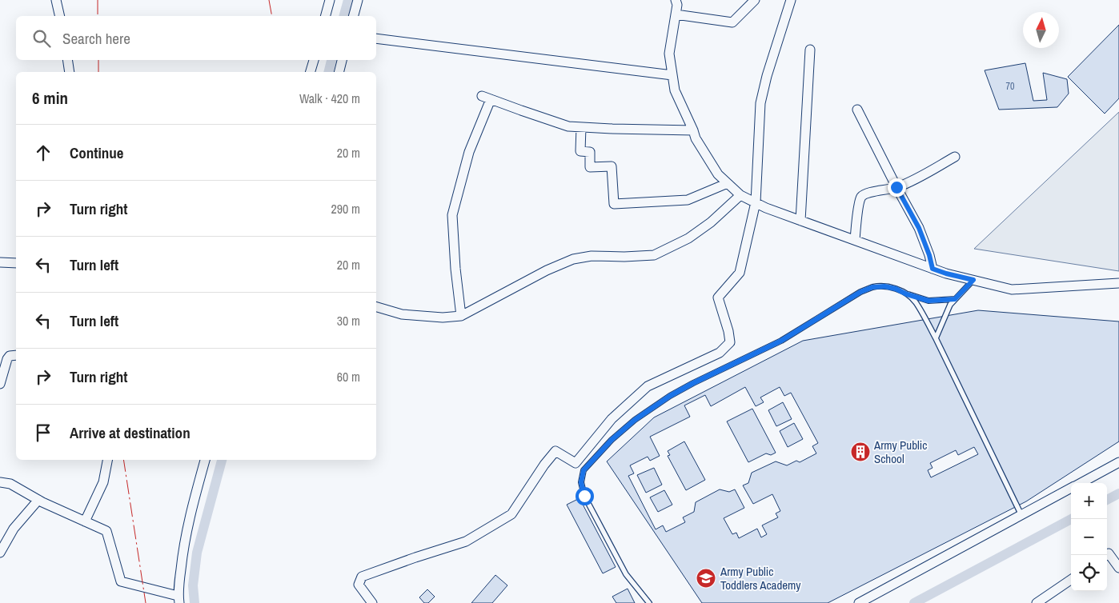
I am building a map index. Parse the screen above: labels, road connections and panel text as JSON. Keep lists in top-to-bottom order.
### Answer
{
  "places": {
    "building": ["Army Public School"],
    "school or university": ["Army Public Toddlers Academy"]
  },
  "house_numbers": ["70"],
  "north": "top",
  "page": {
    "search": "Search here",
    "heading": ["6 min", "Walk · 420 m"],
    "list": [
      ["Continue", "20 m"],
      ["Turn right", "290 m"],
      ["Turn left", "20 m"],
      ["Turn left", "30 m"],
      ["Turn right", "60 m"],
      "Arrive at destination"
    ],
    "map_buttons": ["+", "−"]
  }
}
